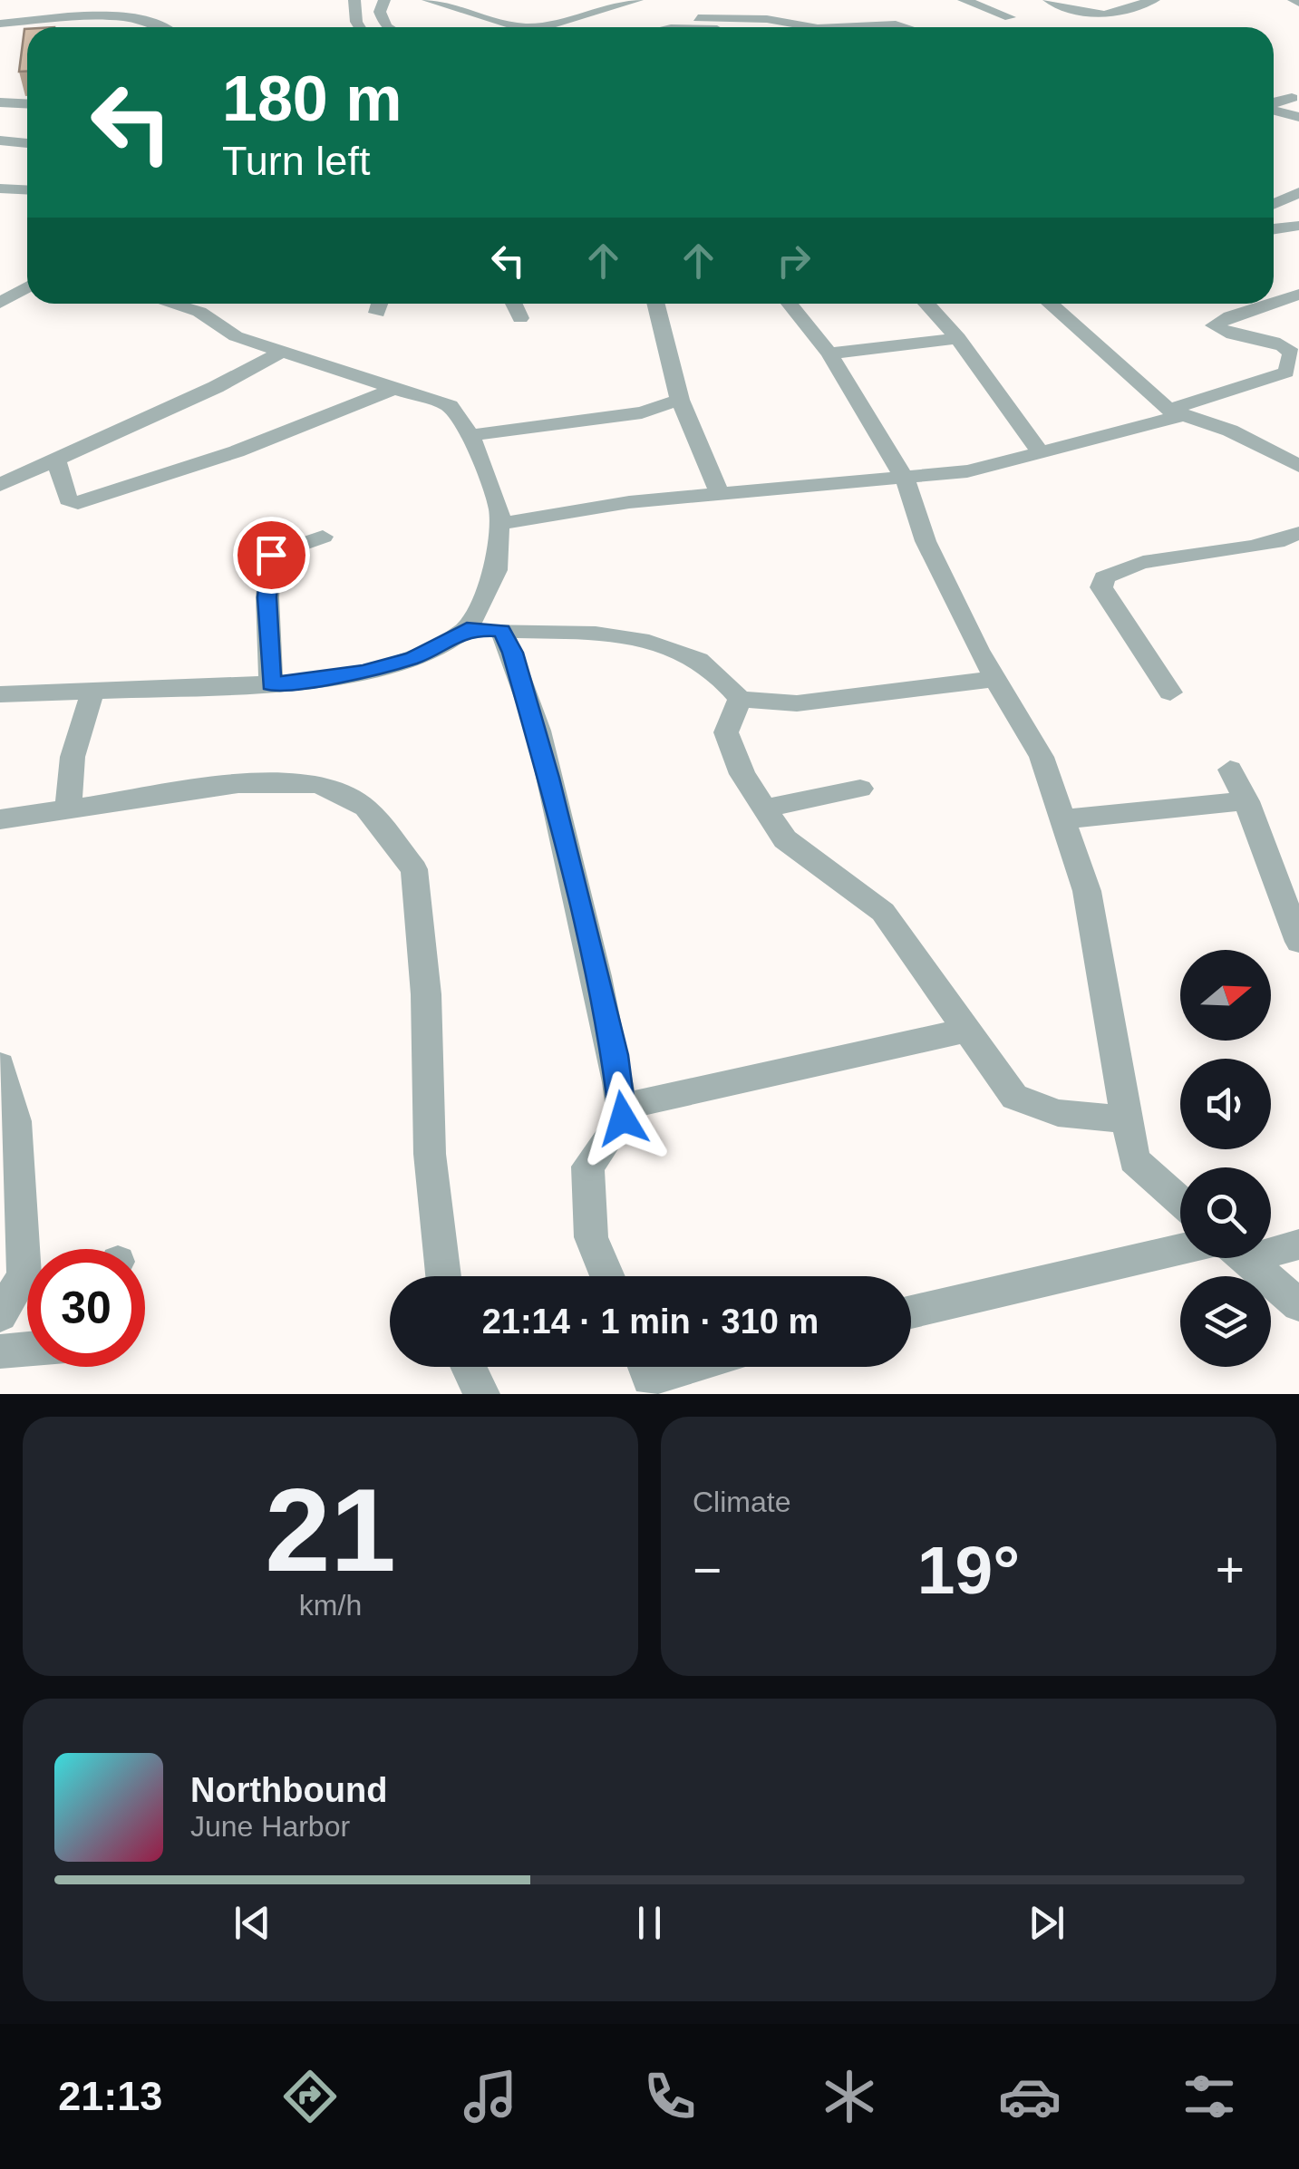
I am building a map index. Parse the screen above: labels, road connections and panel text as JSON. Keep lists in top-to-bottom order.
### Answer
{
  "north": "right",
  "page": {
    "turn": ["180 m", "Turn left"],
    "limit": "30",
    "trip": "21:14 · 1 min · 310 m",
    "tile": [
      ["21", "km/h"],
      "Climate"
    ],
    "heat": ["−", "19°", "+"],
    "song": ["Northbound", "June Harbor"],
    "tabs": "21:13"
  }
}
